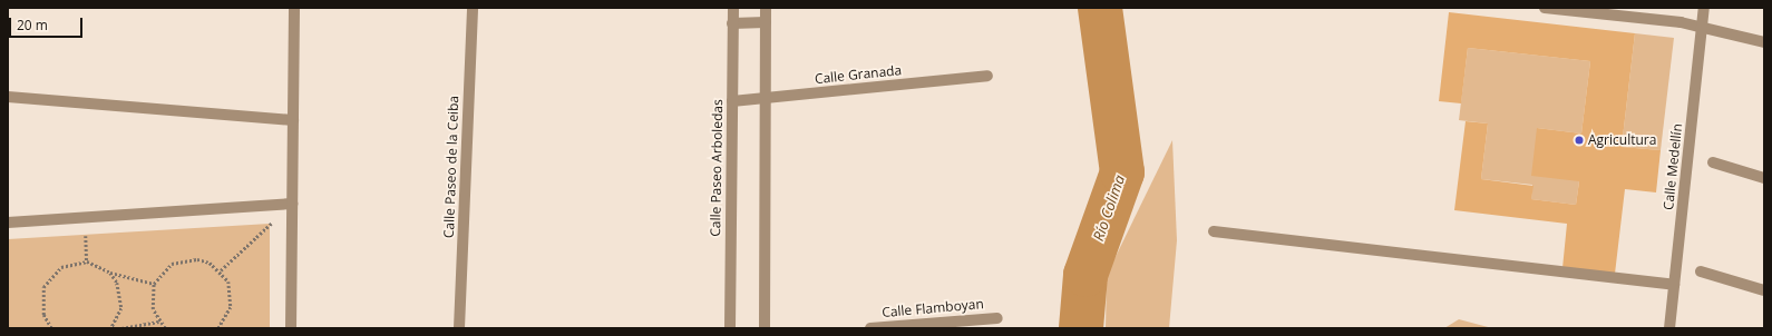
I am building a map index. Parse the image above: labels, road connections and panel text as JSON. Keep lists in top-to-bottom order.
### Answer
{
  "streets": {
    "street": [
      "Calle Granada",
      "Calle Paseo de la Ceiba",
      "Calle Medellín",
      "Calle Paseo Arboledas",
      "Calle Flamboyan"
    ]
  },
  "crossings": [
    ["Calle Granada", "Calle Paseo Arboledas"]
  ],
  "water": ["Río Colima"],
  "places": ["Agricultura"],
  "scale_bar": "20 m"
}
